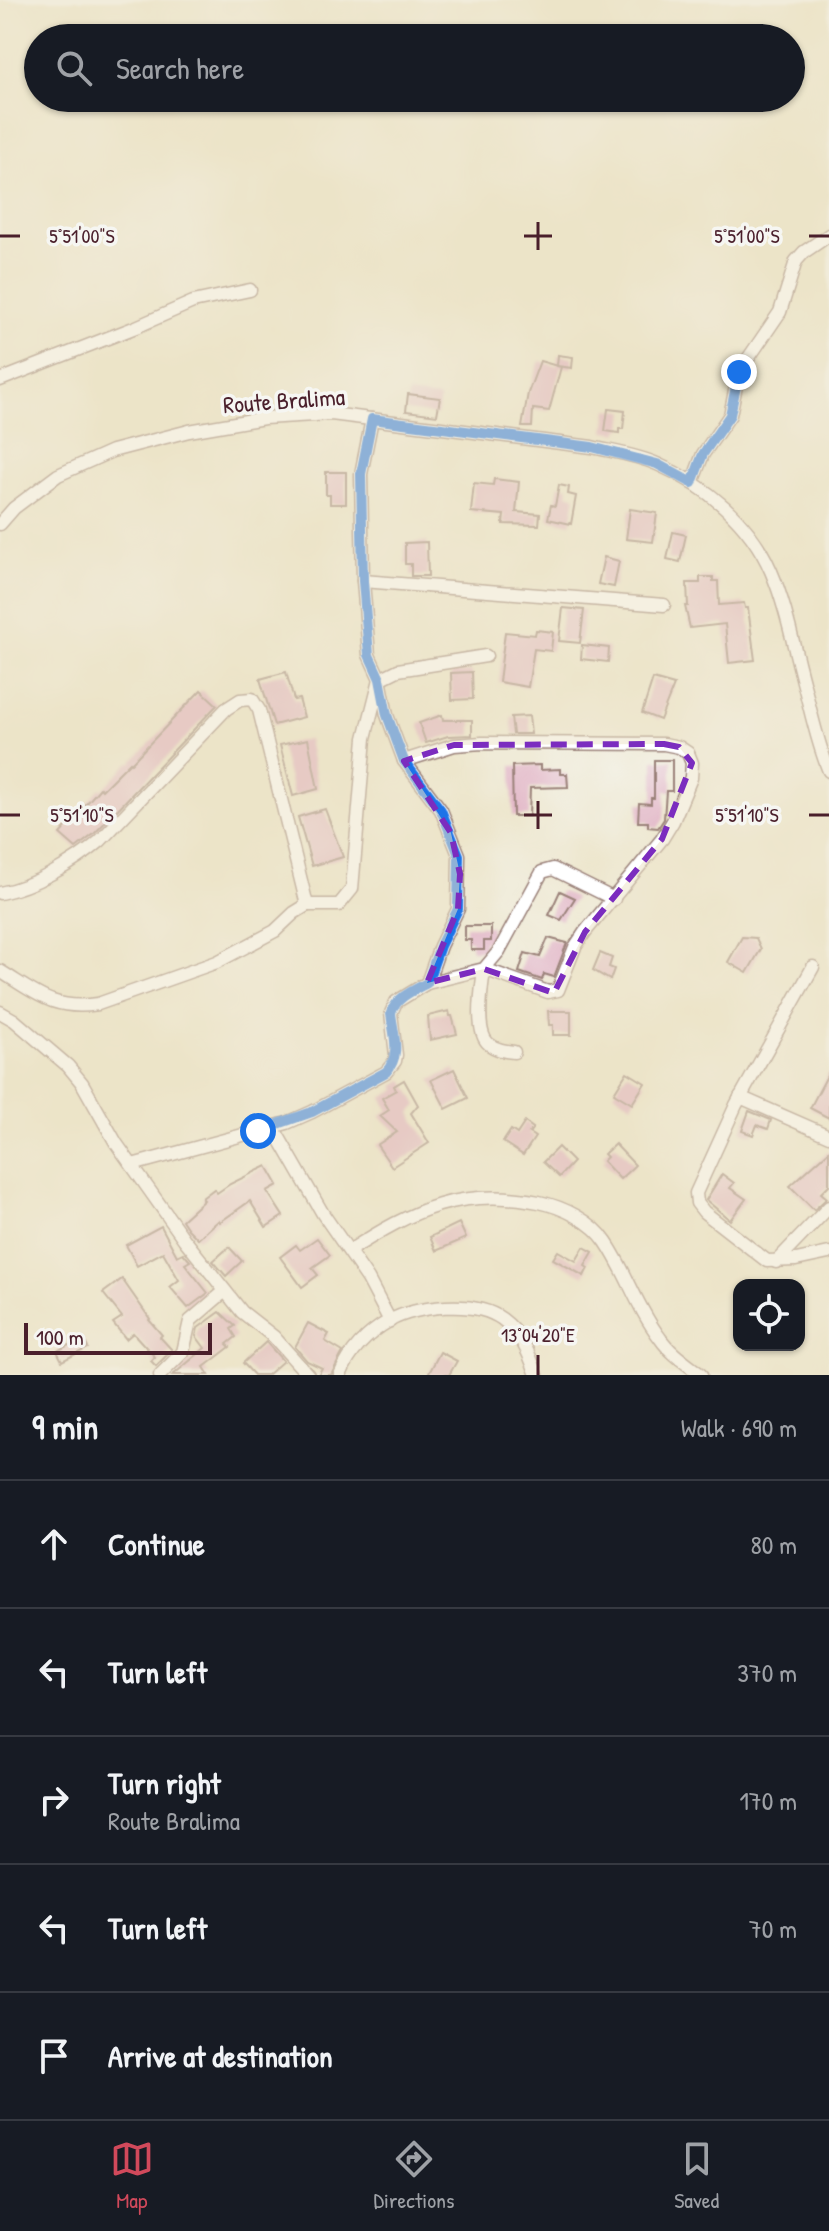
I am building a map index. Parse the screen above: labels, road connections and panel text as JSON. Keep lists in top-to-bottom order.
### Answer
{
  "streets": {
    "street": ["Route Bralima"]
  },
  "scale_bar": "100 m",
  "page": {
    "search": "Search here",
    "scale": "100 m",
    "heading": ["9 min", "Walk · 690 m"],
    "list": [
      ["Continue", "80 m"],
      ["Turn left", "370 m"],
      ["Turn right", "Route Bralima", "170 m"],
      ["Turn left", "70 m"],
      "Arrive at destination"
    ],
    "nav": ["Map", "Directions", "Saved"]
  },
  "coordinates": ["5°51'00\"S", "5°51'10\"S", "13°04'20\"E"]
}
